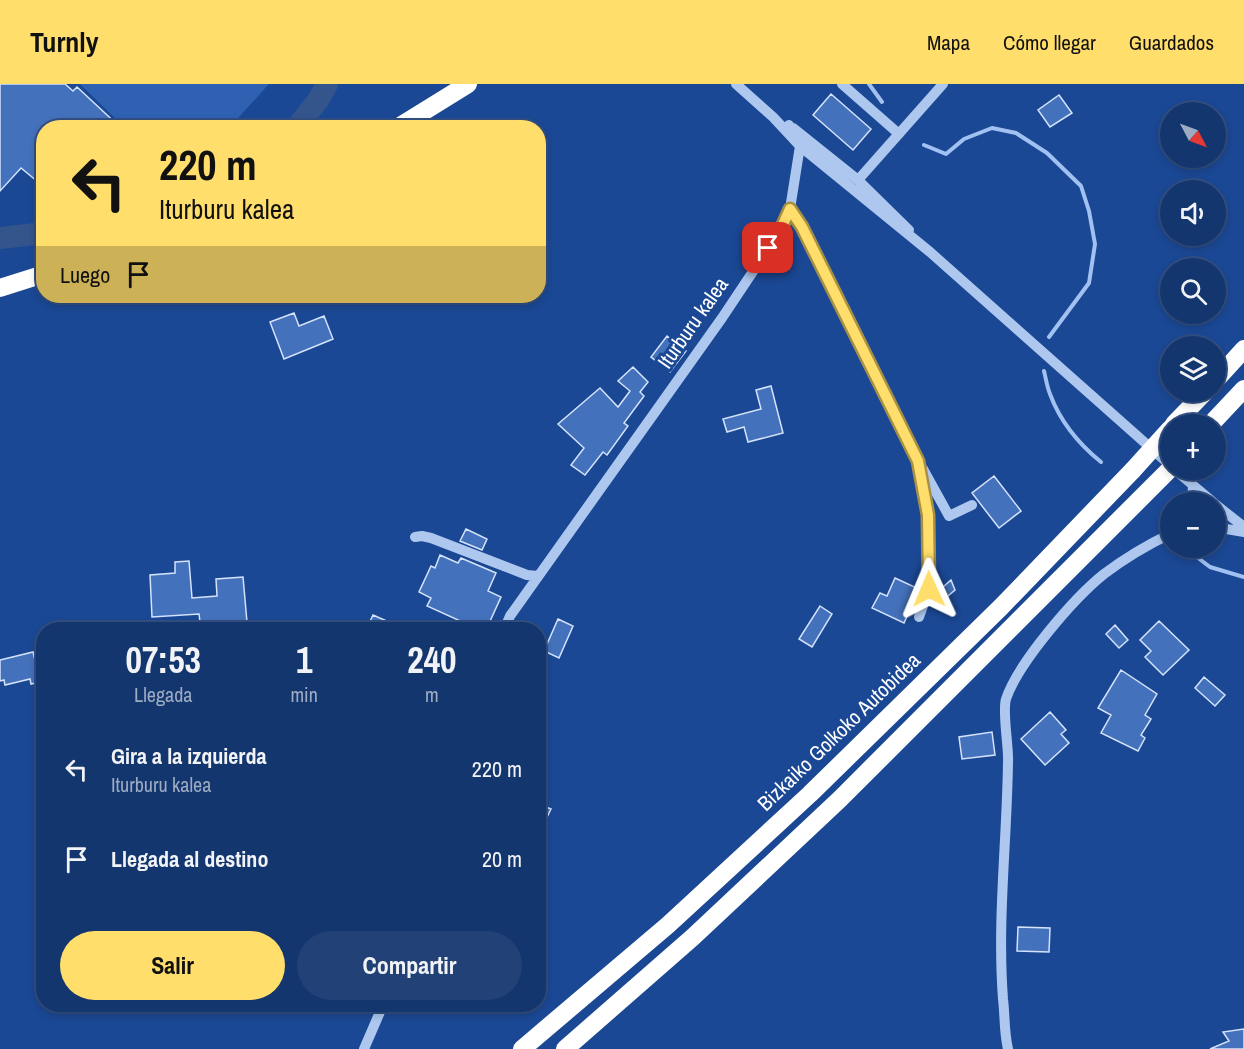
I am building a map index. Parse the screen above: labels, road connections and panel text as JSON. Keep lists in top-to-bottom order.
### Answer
{
  "streets": {
    "highway": ["Bizkaiko Golkoko Autobidea"],
    "street": ["Iturburu kalea"]
  },
  "north": "bottom right",
  "page": {
    "header": "Turnly",
    "nav": ["Mapa", "Cómo llegar", "Guardados"],
    "map_buttons": ["+", "−"],
    "turn": ["220 m", "Iturburu kalea"],
    "then": "Luego",
    "eta": [
      "07:53",
      "Llegada",
      "1",
      "min",
      "240",
      "m"
    ],
    "list": [
      {
        "name": "Gira a la izquierda",
        "note": "Iturburu kalea",
        "value": "220 m"
      },
      {
        "name": "Llegada al destino",
        "value": "20 m"
      }
    ],
    "buttons": ["Salir", "Compartir"]
  }
}
